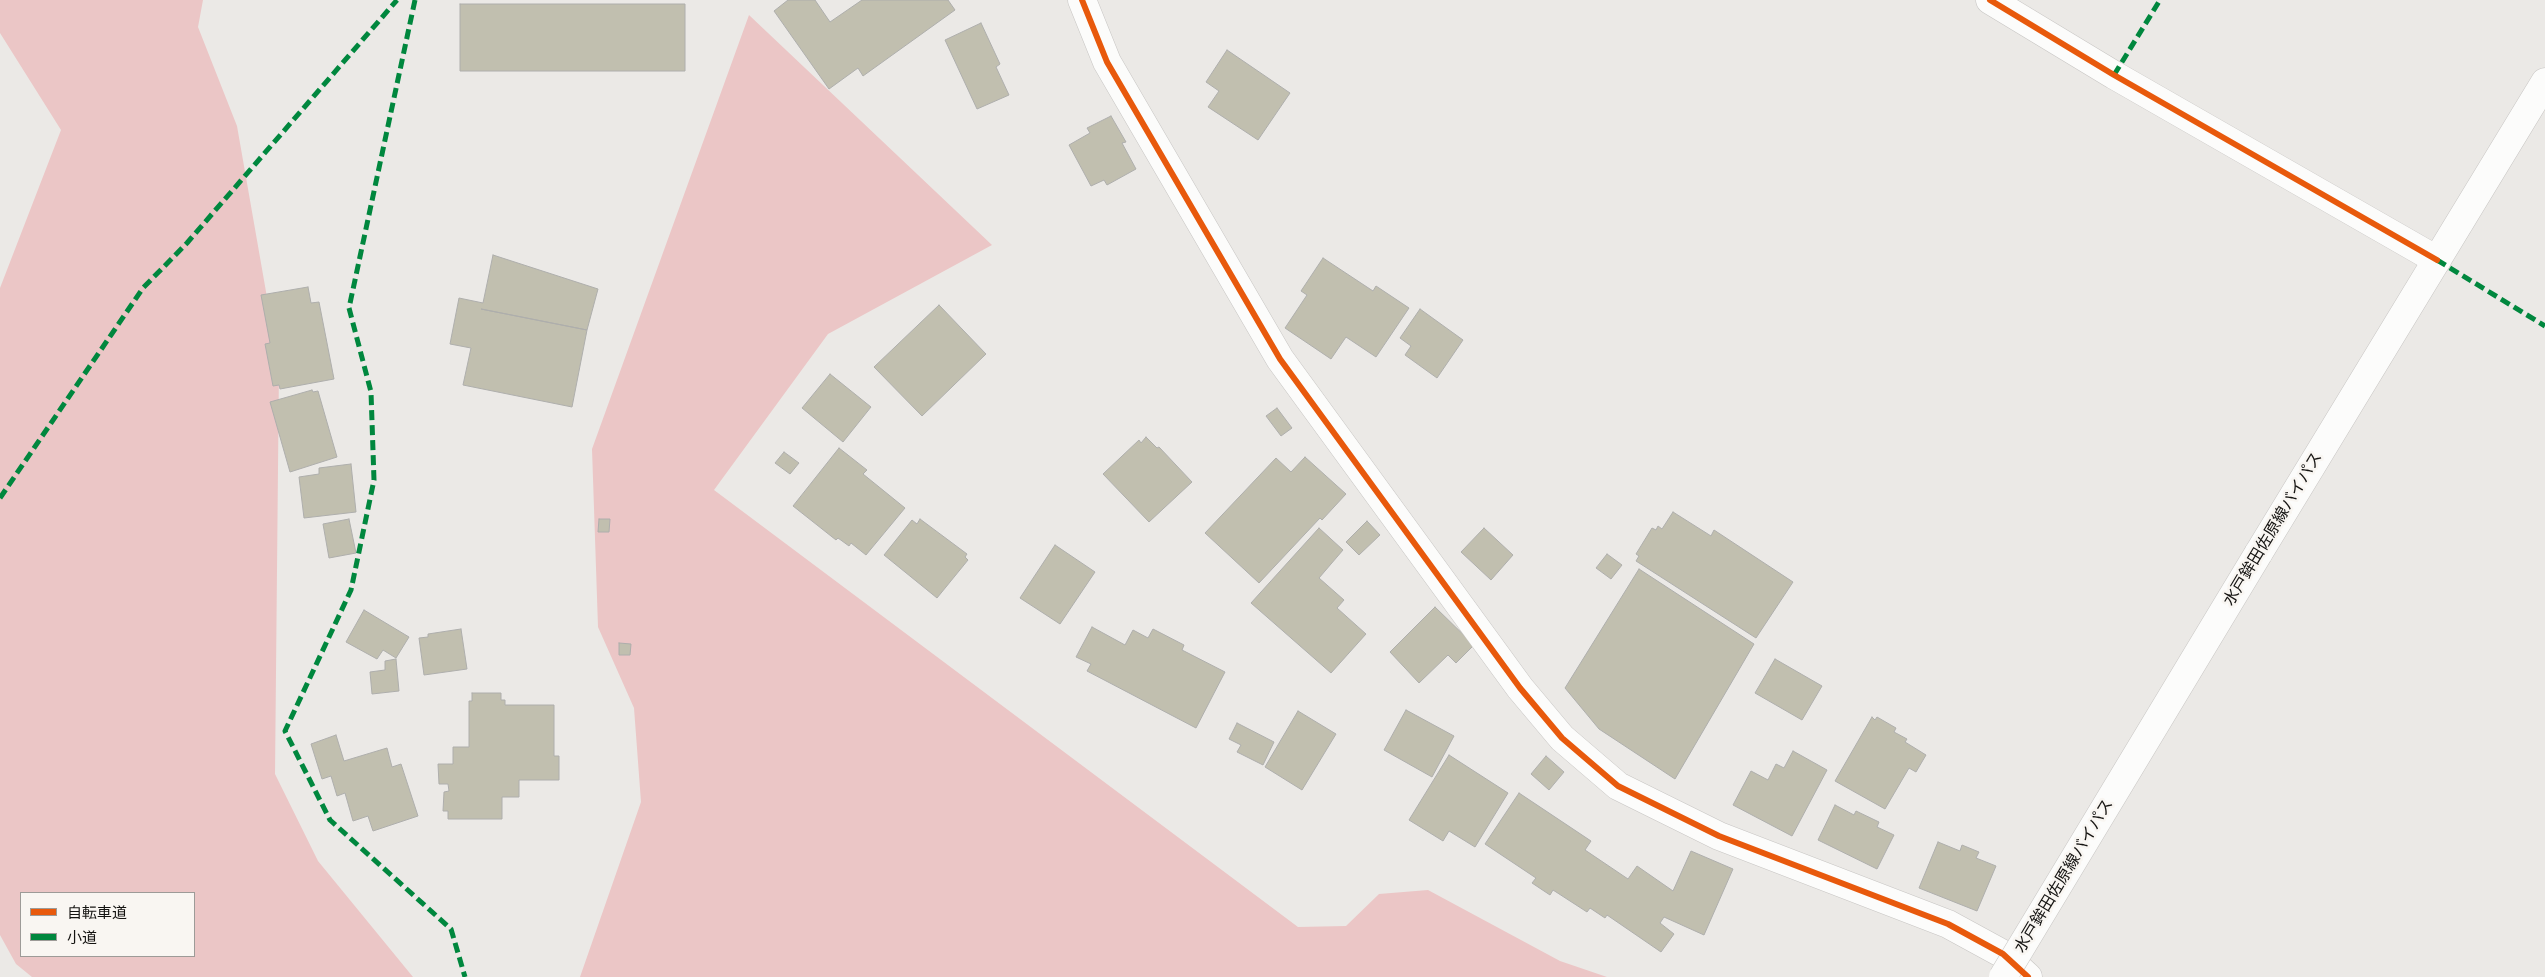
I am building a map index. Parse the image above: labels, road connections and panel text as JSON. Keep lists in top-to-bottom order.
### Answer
{
  "streets": {
    "street": ["水戸鉾田佐原線バイパス"]
  },
  "legend": ["自転車道", "小道"]
}
